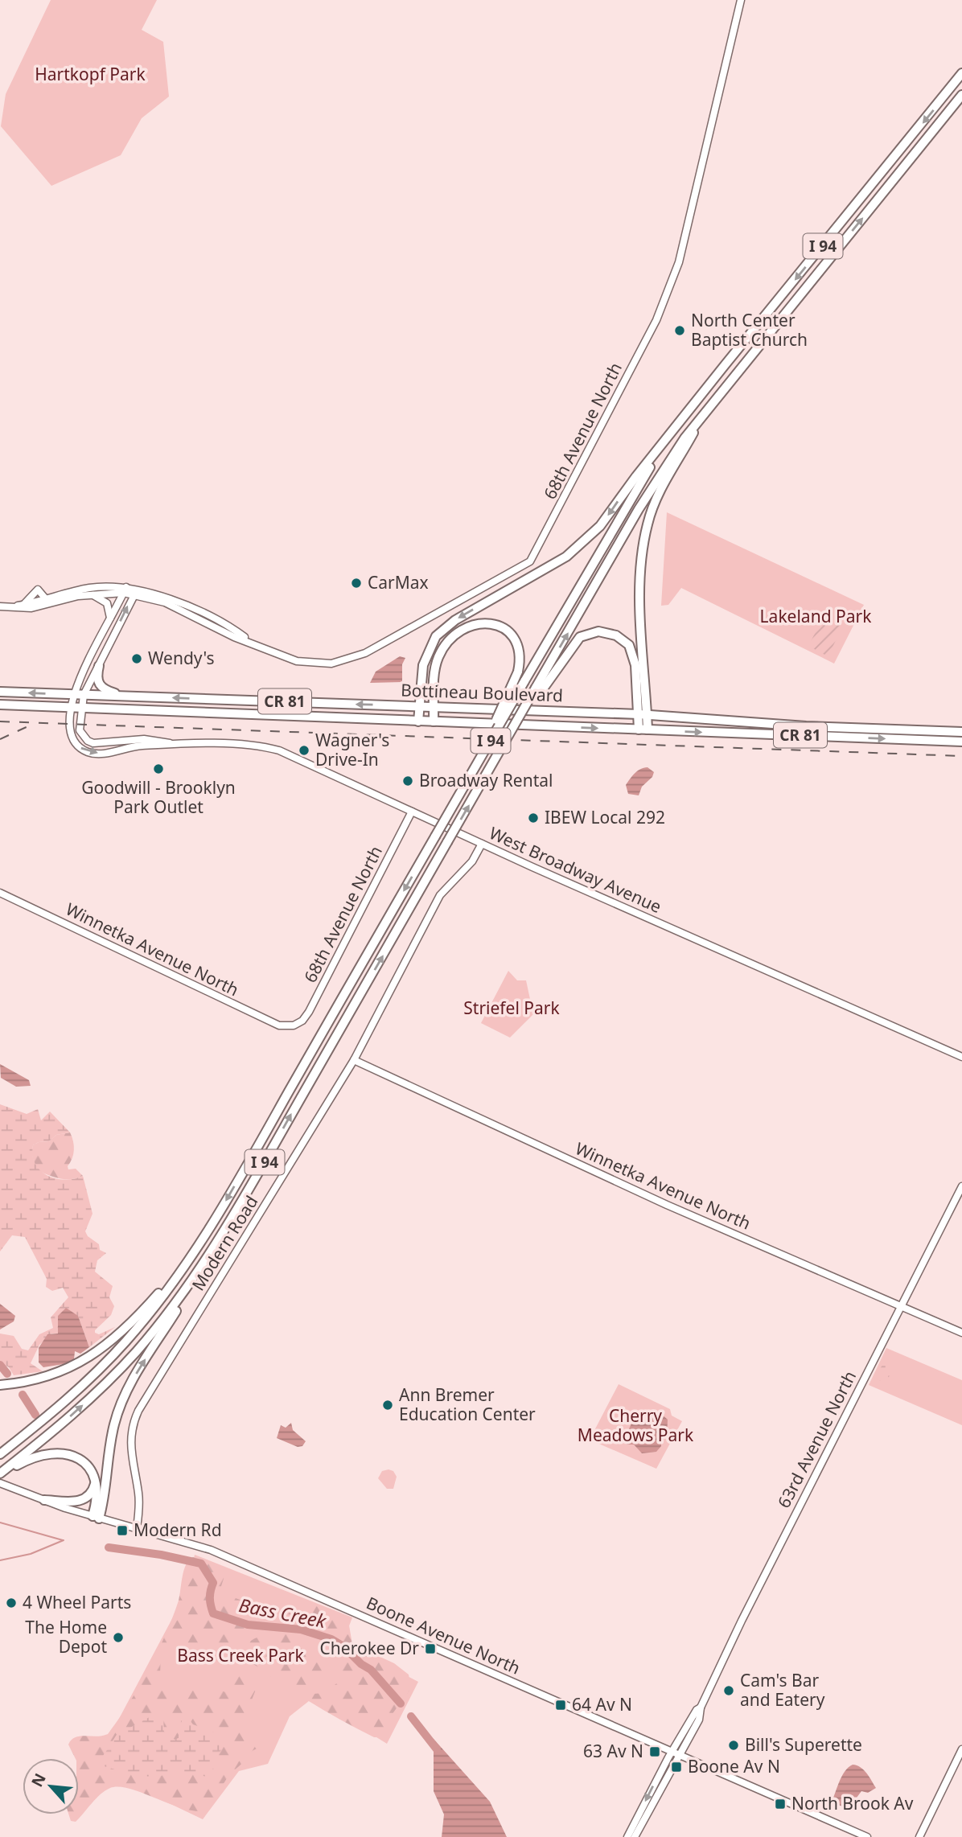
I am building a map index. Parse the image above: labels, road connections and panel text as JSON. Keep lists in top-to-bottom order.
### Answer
{
  "streets": {
    "highway": ["I 94", "Bottineau Boulevard", "CR 81"],
    "street": [
      "68th Avenue North",
      "West Broadway Avenue",
      "Winnetka Avenue North",
      "Modern Road",
      "63rd Avenue North",
      "Boone Avenue North"
    ]
  },
  "crossings": [
    ["68th Avenue North", "West Broadway Avenue"],
    ["68th Avenue North", "Winnetka Avenue North"],
    ["Bottineau Boulevard", "West Broadway Avenue"],
    ["West Broadway Avenue", "Modern Road"],
    ["Winnetka Avenue North", "Modern Road"],
    ["Winnetka Avenue North", "63rd Avenue North"],
    ["Modern Road", "Boone Avenue North"],
    ["63rd Avenue North", "Boone Avenue North"]
  ],
  "water": ["Bass Creek"],
  "parks": [
    "Hartkopf Park",
    "Lakeland Park",
    "Striefel Park",
    "Cherry Meadows Park",
    "Bass Creek Park"
  ],
  "places": {
    "other": [
      "North Center Baptist Church",
      "CarMax",
      "Wendy's",
      "Wagner's Drive-In",
      "Goodwill - Brooklyn Park Outlet",
      "Broadway Rental",
      "IBEW Local 292",
      "Ann Bremer Education Center",
      "4 Wheel Parts",
      "The Home Depot",
      "Cam's Bar and Eatery",
      "Bill's Superette"
    ],
    "transit": [
      "Modern Rd",
      "Cherokee Dr",
      "64 Av N",
      "63 Av N",
      "Boone Av N",
      "North Brook Av"
    ]
  },
  "north": "top left"
}
